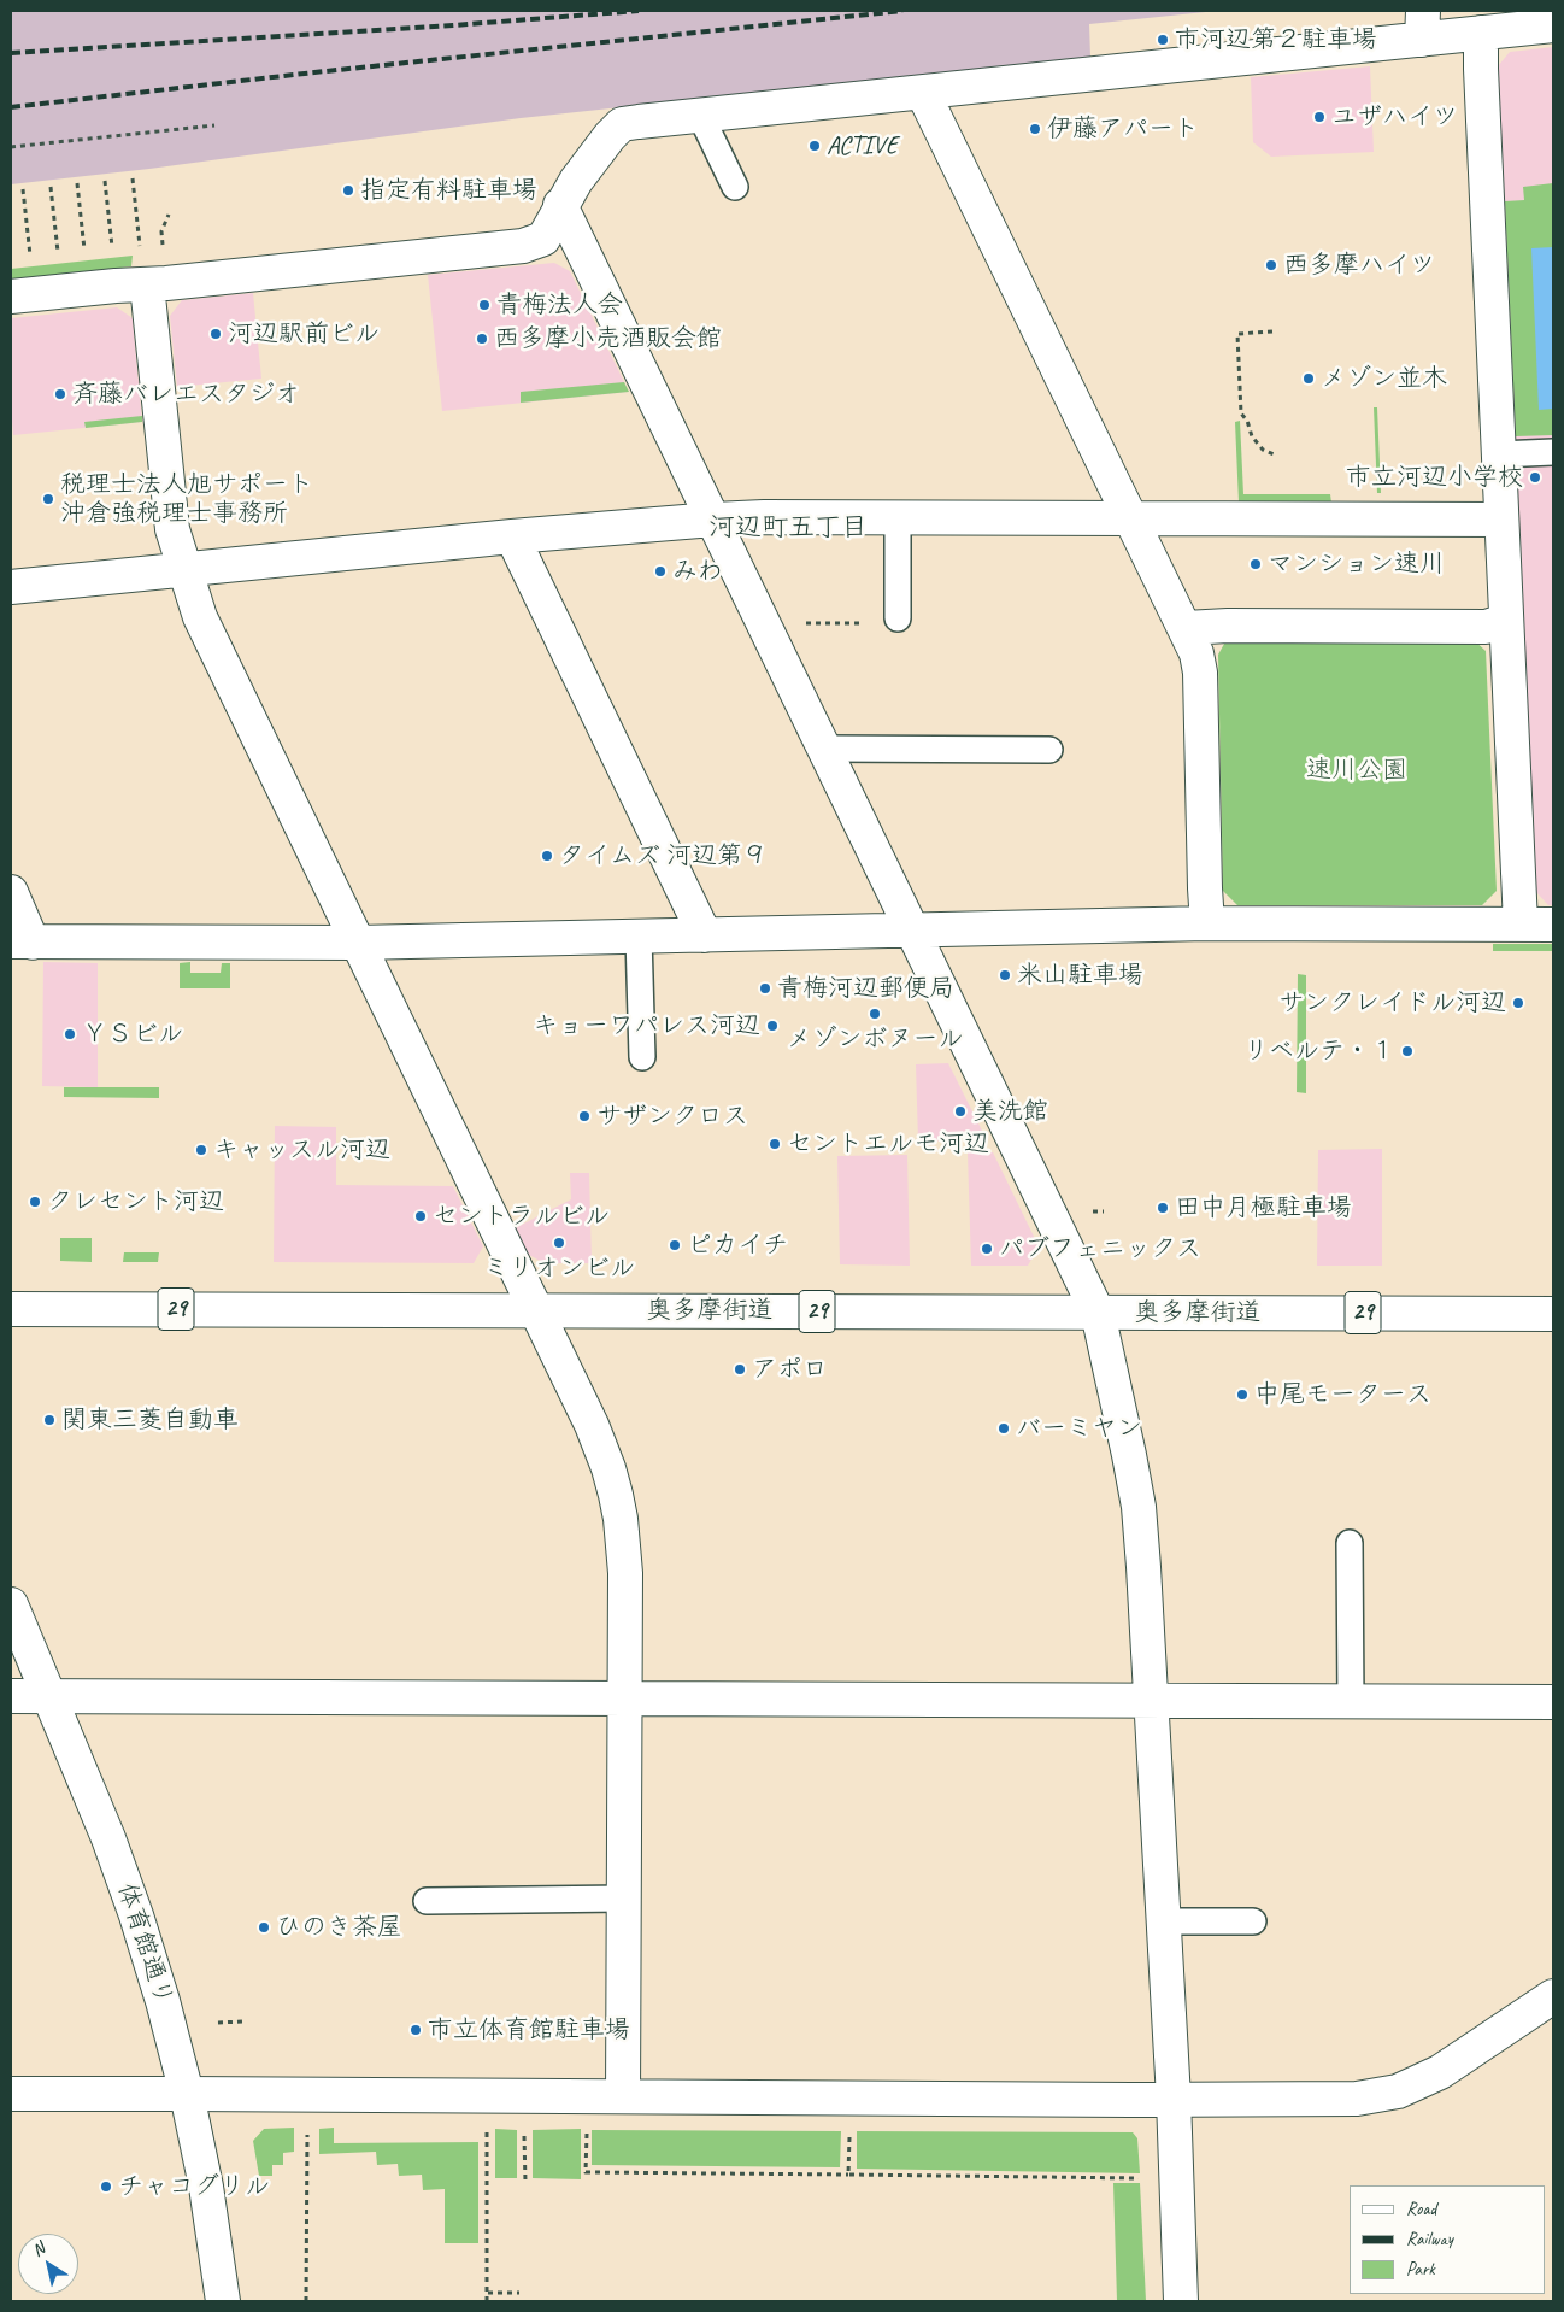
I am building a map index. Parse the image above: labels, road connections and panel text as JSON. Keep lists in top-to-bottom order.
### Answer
{
  "streets": {
    "street": ["29", "奥多摩街道", "体育館通り"]
  },
  "districts": ["河辺町五丁目"],
  "parks": ["速川公園"],
  "places": [
    "市河辺第２駐車場",
    "ユザハイツ",
    "伊藤アパート",
    "ACTIVE",
    "指定有料駐車場",
    "西多摩ハイツ",
    "青梅法人会",
    "河辺駅前ビル",
    "西多摩小売酒販会館",
    "メゾン並木",
    "斉藤バレエスタジオ",
    "市立河辺小学校",
    "税理士法人旭サポート 沖倉強税理士事務所",
    "マンション速川",
    "みわ",
    "タイムズ 河辺第９",
    "米山駐車場",
    "青梅河辺郵便局",
    "サンクレイドル河辺",
    "メゾンボヌール",
    "キョーワパレス河辺",
    "ＹＳビル",
    "リベルテ・１",
    "美洗館",
    "サザンクロス",
    "セントエルモ河辺",
    "キャッスル河辺",
    "クレセント河辺",
    "田中月極駐車場",
    "セントラルビル",
    "ミリオンビル",
    "ピカイチ",
    "パブフェニックス",
    "アポロ",
    "中尾モータース",
    "関東三菱自動車",
    "バーミヤン",
    "ひのき茶屋",
    "市立体育館駐車場",
    "チャコグリル"
  ],
  "legend": ["Road", "Railway", "Park"],
  "north": "top left"
}
